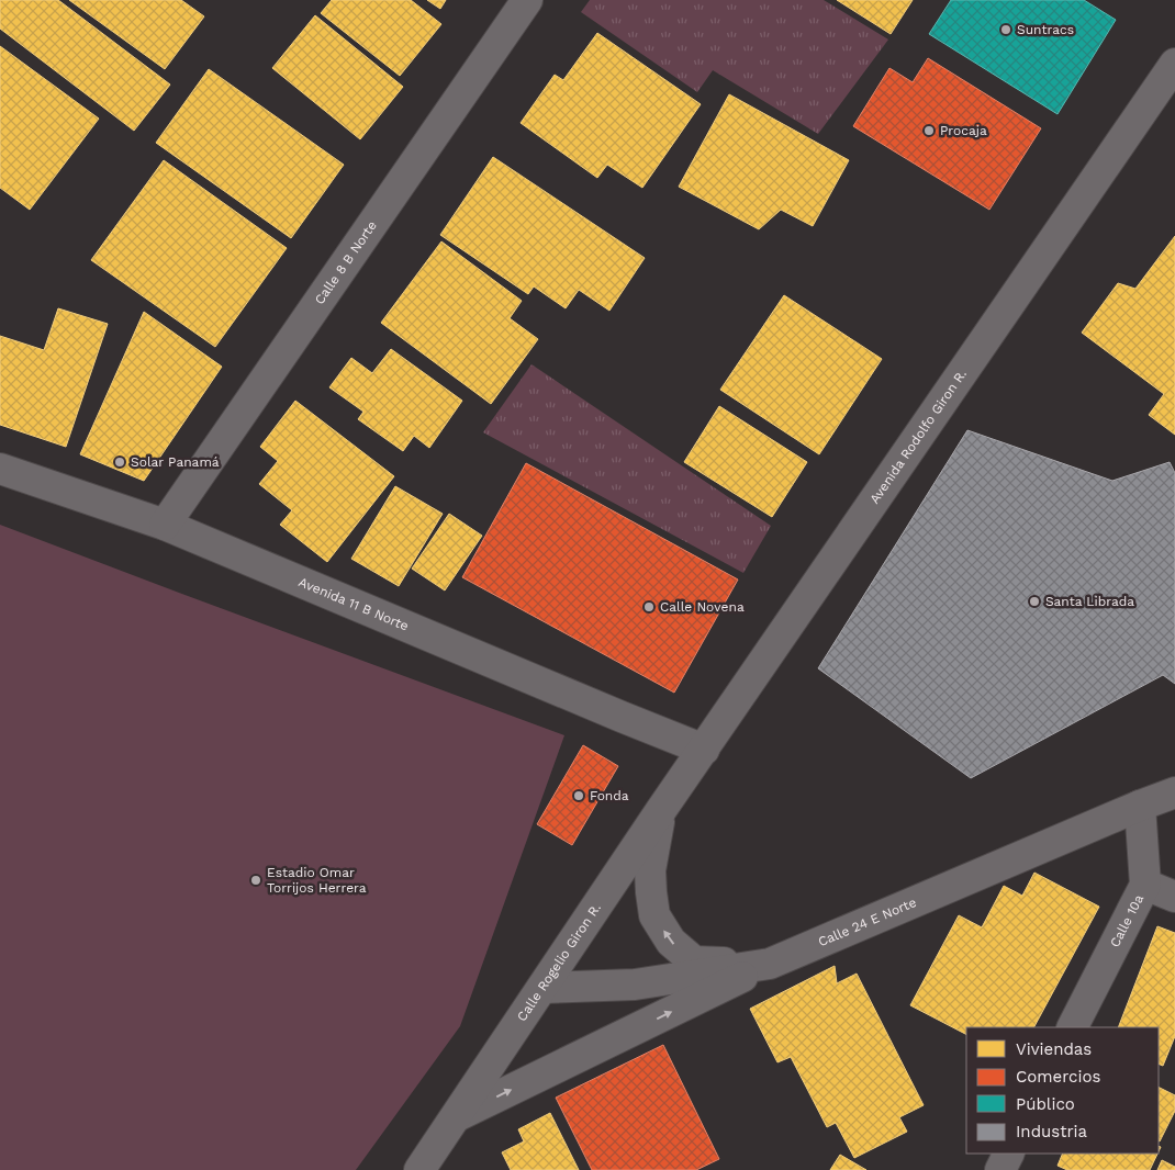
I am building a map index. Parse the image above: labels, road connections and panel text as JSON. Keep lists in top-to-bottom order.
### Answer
{
  "streets": {
    "street": [
      "Calle 8 B Norte",
      "Avenida Rodolfo Giron R.",
      "Avenida 11 B Norte",
      "Calle 24 E Norte",
      "Calle 10a",
      "Calle Rogelio Giron R."
    ]
  },
  "crossings": [
    ["Calle 8 B Norte", "Avenida 11 B Norte"],
    ["Avenida Rodolfo Giron R.", "Avenida 11 B Norte"],
    ["Avenida Rodolfo Giron R.", "Calle Rogelio Giron R."],
    ["Calle 24 E Norte", "Calle 10a"],
    ["Calle 24 E Norte", "Calle Rogelio Giron R."]
  ],
  "places": [
    "Suntracs",
    "Procaja",
    "Solar Panamá",
    "Santa Librada",
    "Calle Novena",
    "Fonda",
    "Estadio Omar Torrijos Herrera"
  ],
  "legend": [
    "Viviendas",
    "Comercios",
    "Público",
    "Industria"
  ]
}
